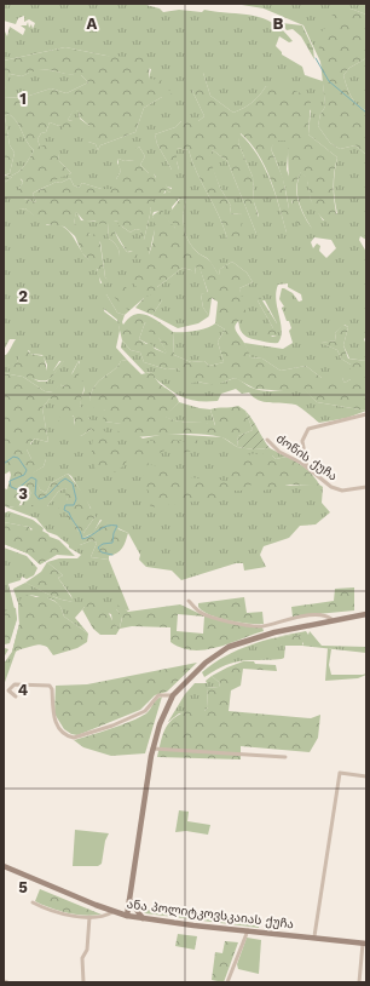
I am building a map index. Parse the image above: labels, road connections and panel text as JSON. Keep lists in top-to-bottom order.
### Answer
{
  "streets": {
    "street": ["ძოწის ქუჩა", "ანა პოლიტკოვსკაიას ქუჩა"]
  },
  "grid": {
    "columns": ["A", "B"],
    "rows": [
      "1",
      "2",
      "3",
      "4",
      "5"
    ]
  }
}
